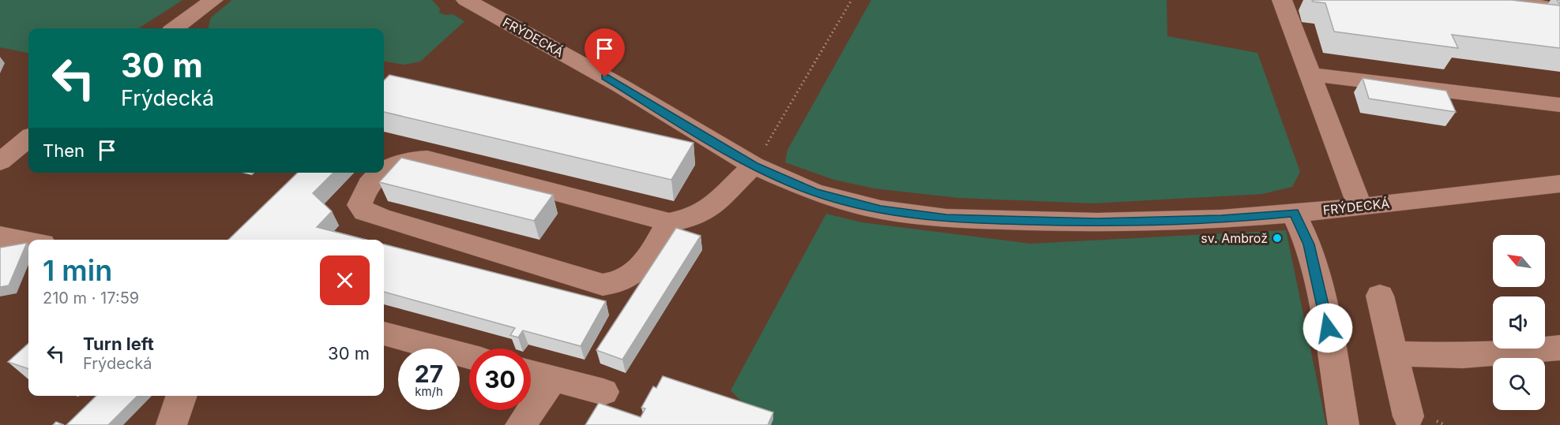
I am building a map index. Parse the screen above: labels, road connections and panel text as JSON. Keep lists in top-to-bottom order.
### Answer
{
  "streets": {
    "street": ["FRÝDECKÁ"]
  },
  "places": ["sv. Ambrož"],
  "north": "top left",
  "page": {
    "turn": ["30 m", "Frýdecká"],
    "then": "Then",
    "heading": ["1 min", "210 m · 17:59"],
    "list": [
      {
        "name": "Turn left",
        "note": "Frýdecká",
        "value": "30 m"
      }
    ],
    "speed": "27 km/h",
    "limit": "30"
  }
}
